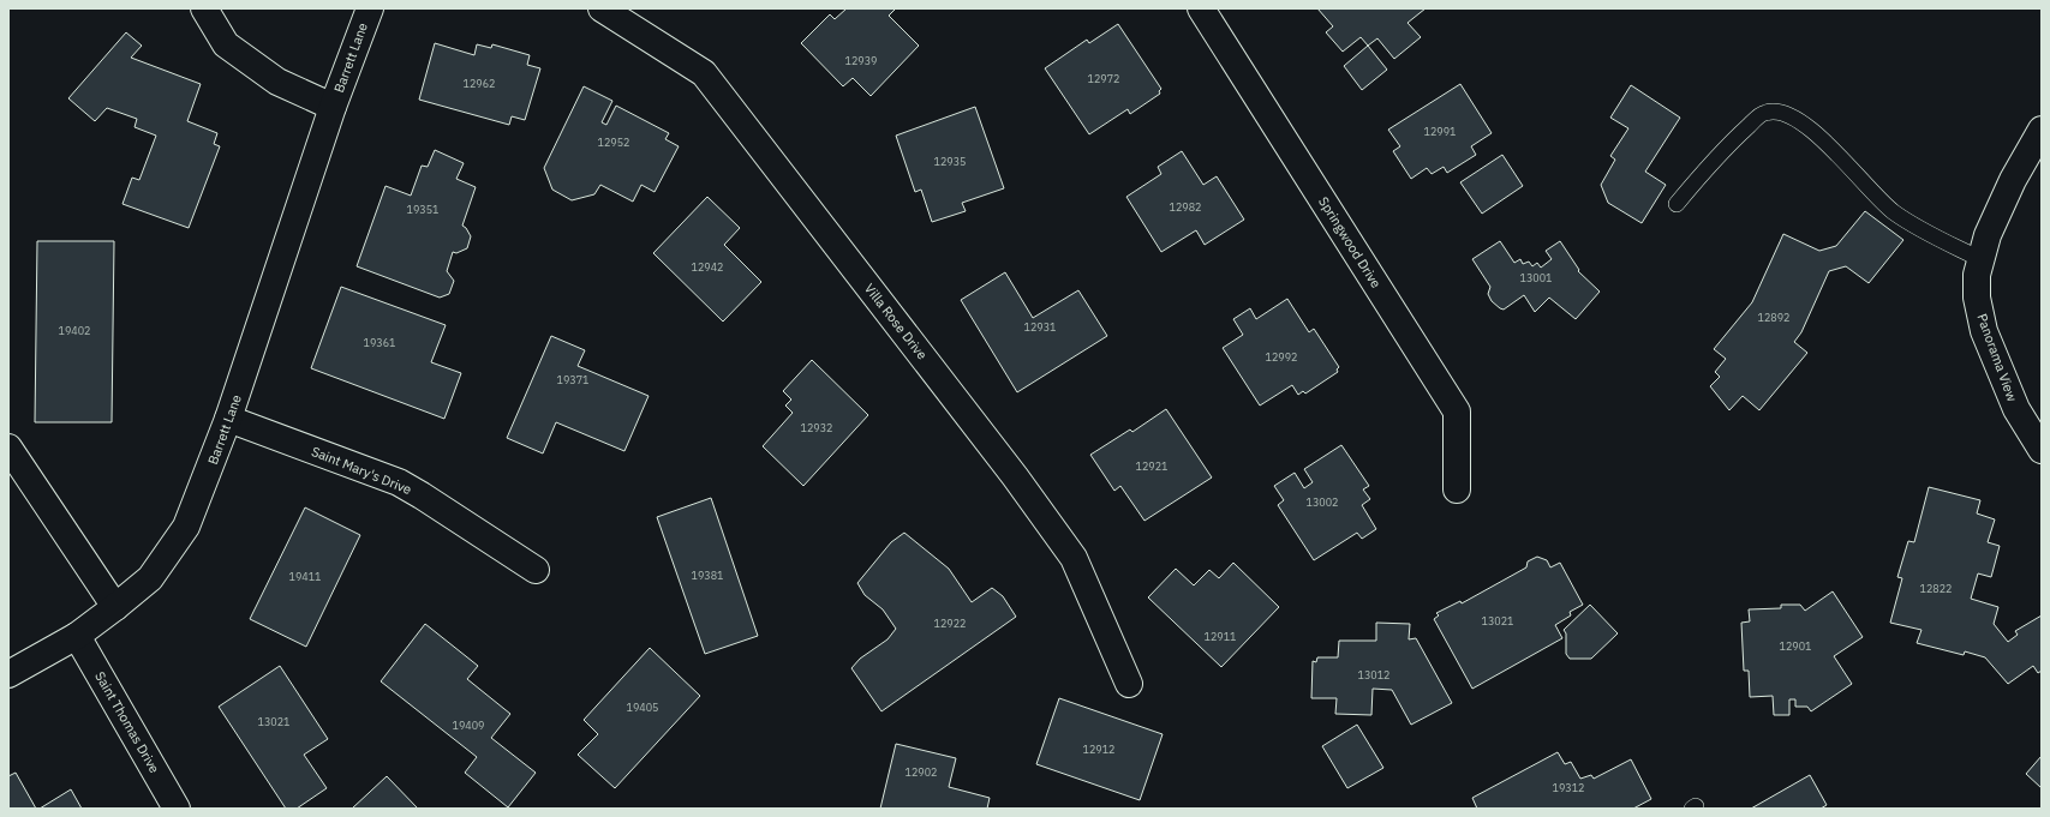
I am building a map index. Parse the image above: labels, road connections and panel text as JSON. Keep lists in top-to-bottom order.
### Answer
{
  "streets": {
    "street": [
      "Barrett Lane",
      "Springwood Drive",
      "Villa Rose Drive",
      "Panorama View",
      "Saint Mary's Drive",
      "Saint Thomas Drive"
    ]
  },
  "crossings": [
    ["Barrett Lane", "Saint Mary's Drive"],
    ["Barrett Lane", "Saint Thomas Drive"]
  ],
  "house_numbers": [
    "12939",
    "12972",
    "12962",
    "12991",
    "12952",
    "12935",
    "12982",
    "19351",
    "12942",
    "13001",
    "12892",
    "12931",
    "19402",
    "19361",
    "12992",
    "19371",
    "12932",
    "12921",
    "13002",
    "19381",
    "19411",
    "12822",
    "13021",
    "12922",
    "12911",
    "12901",
    "13012",
    "19405",
    "13021",
    "19409",
    "12912",
    "12902",
    "19312"
  ]
}
